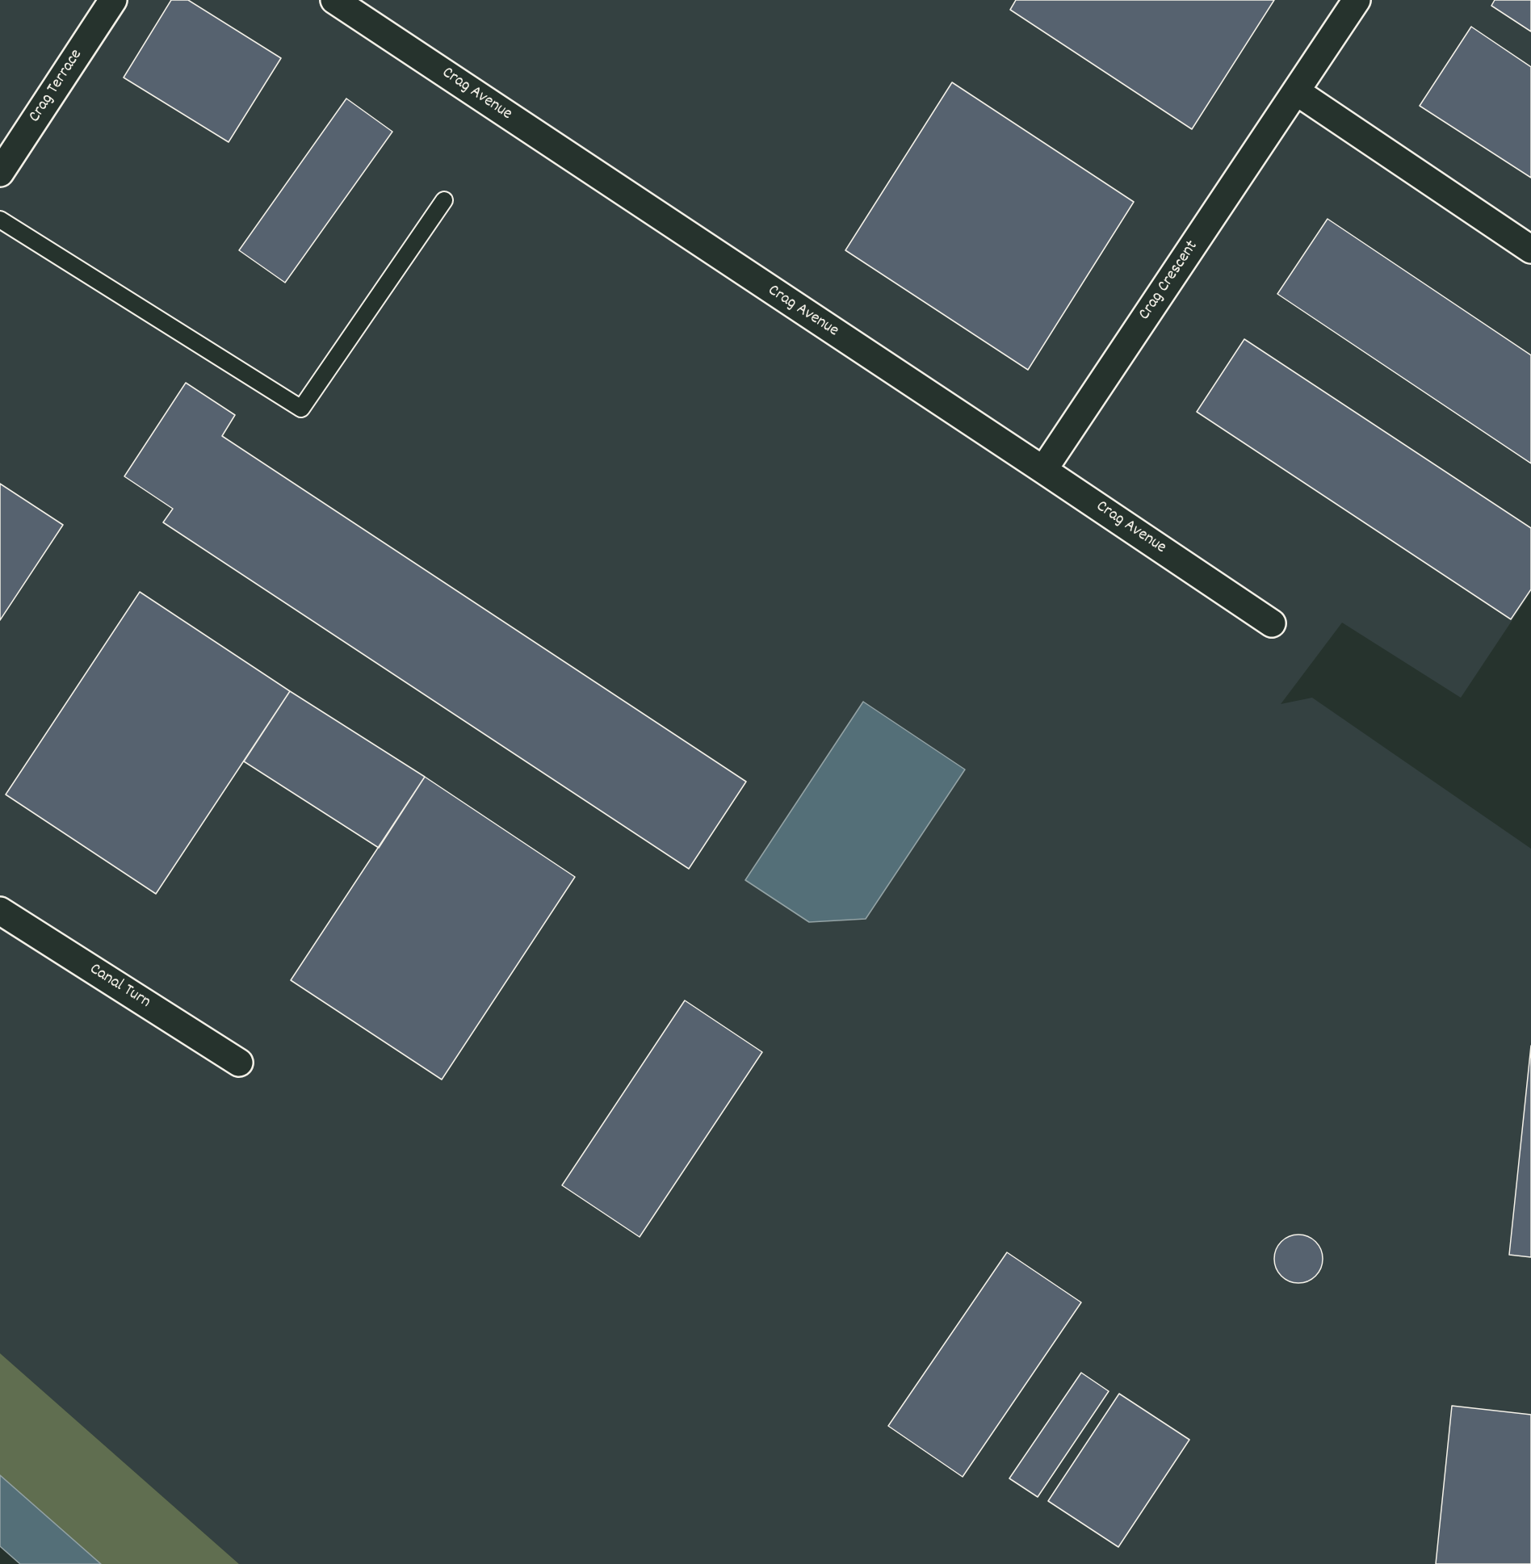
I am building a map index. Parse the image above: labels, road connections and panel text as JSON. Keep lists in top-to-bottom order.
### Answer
{
  "streets": {
    "street": [
      "Crag Terrace",
      "Crag Avenue",
      "Crag Crescent",
      "Canal Turn"
    ]
  },
  "crossings": [
    ["Crag Avenue", "Crag Crescent"]
  ]
}
